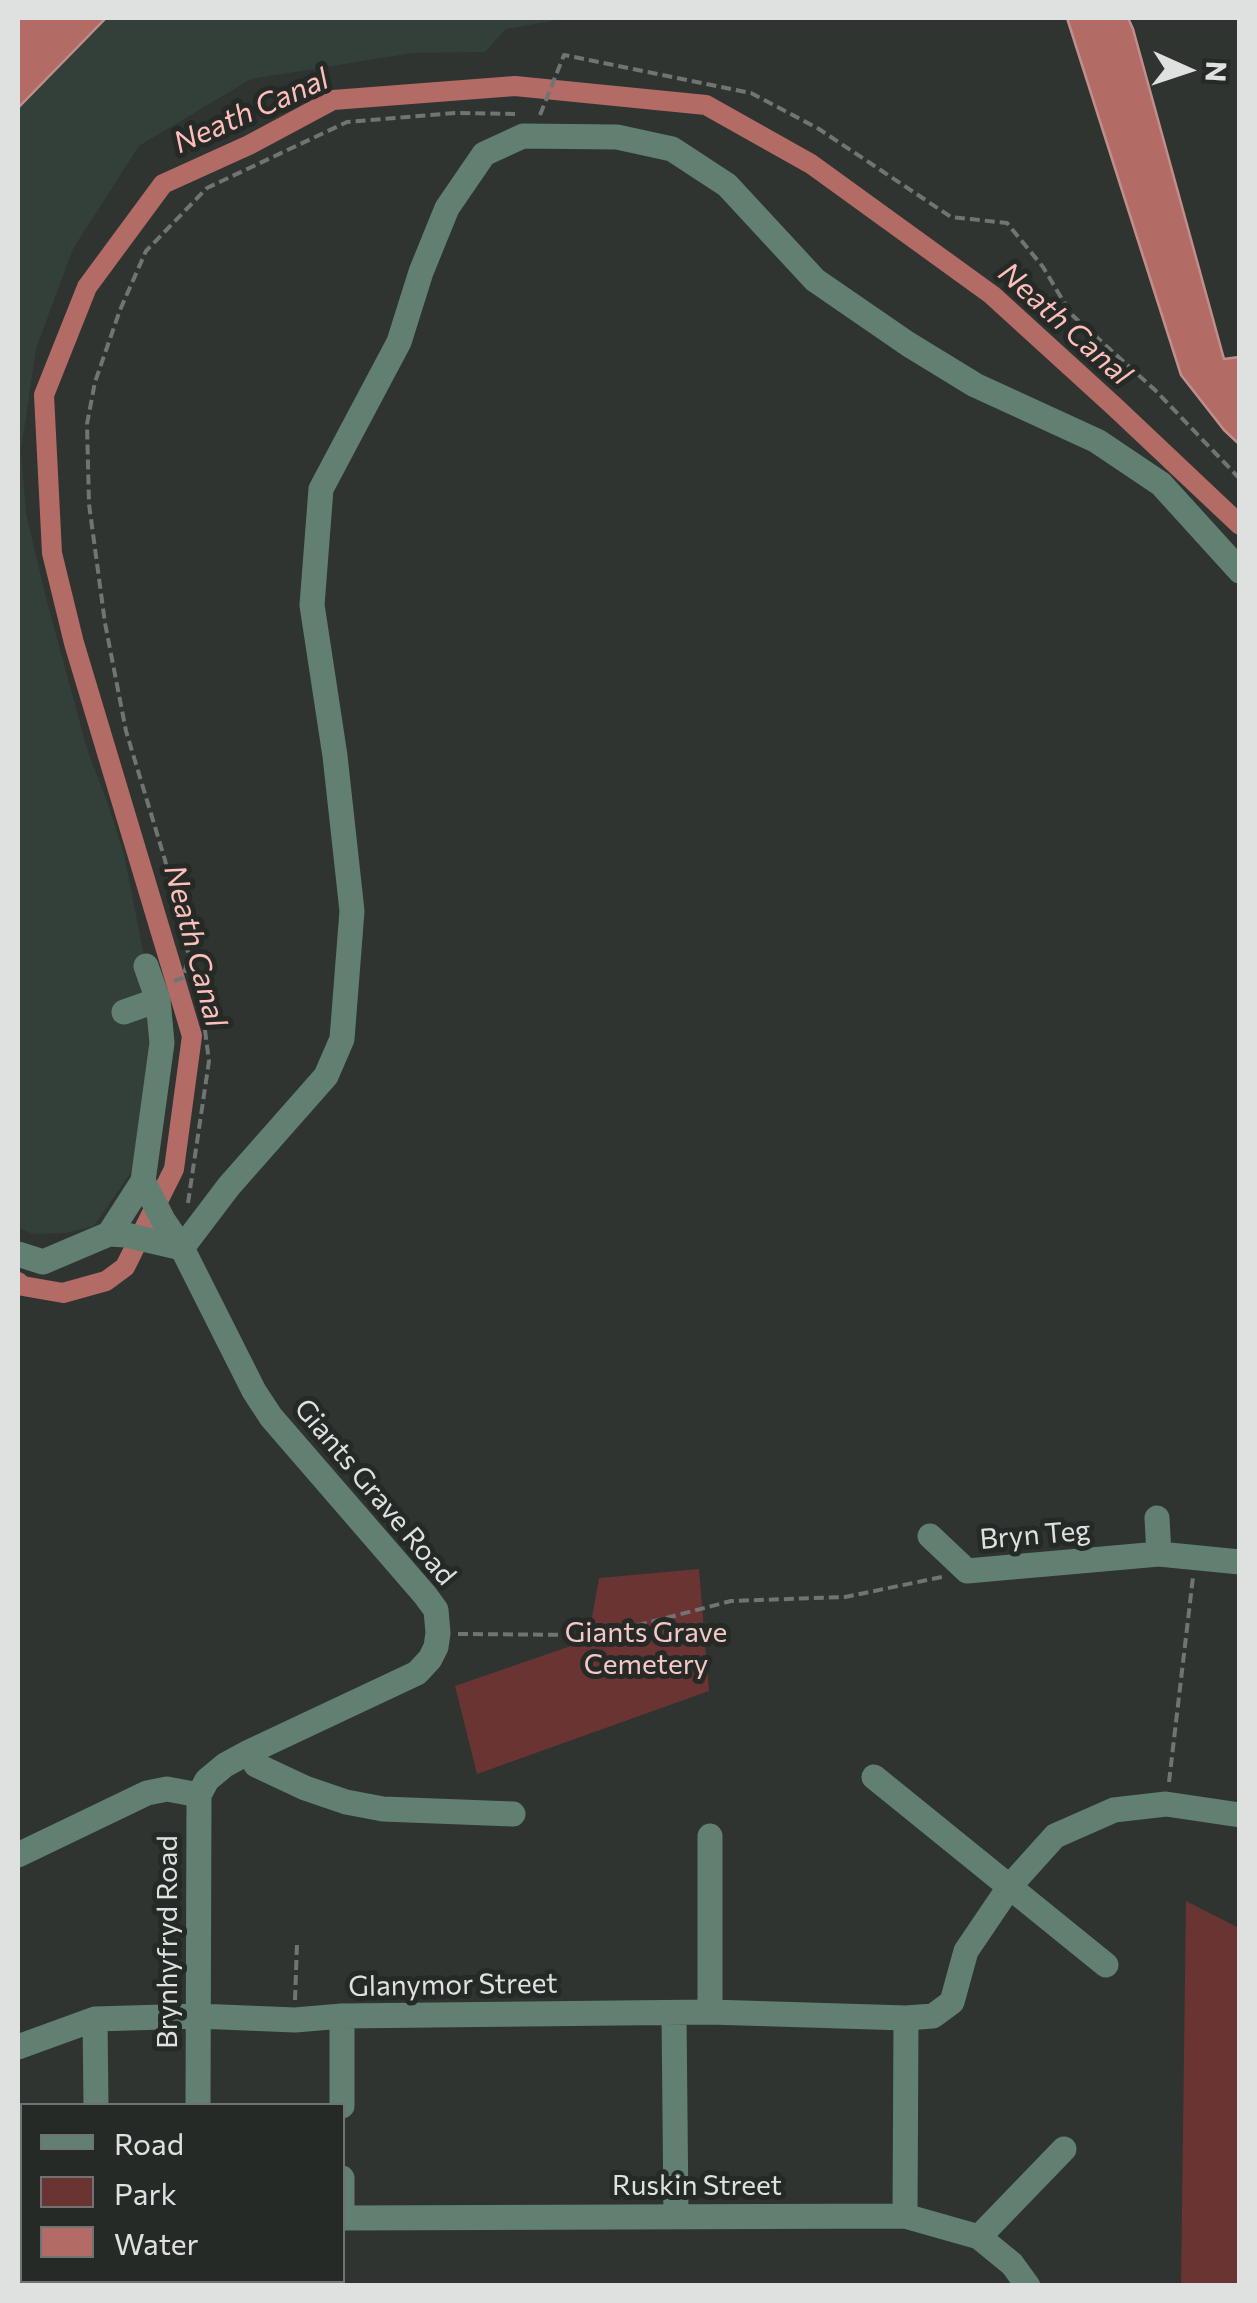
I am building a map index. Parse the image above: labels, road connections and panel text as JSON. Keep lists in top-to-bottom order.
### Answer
{
  "streets": {
    "street": [
      "Giants Grave Road",
      "Bryn Teg",
      "Brynhyfryd Road",
      "Glanymor Street",
      "Ruskin Street"
    ]
  },
  "crossings": [
    ["Giants Grave Road", "Brynhyfryd Road"],
    ["Brynhyfryd Road", "Glanymor Street"]
  ],
  "water": ["Neath Canal"],
  "parks": ["Giants Grave Cemetery"],
  "legend": ["Road", "Park", "Water"],
  "north": "right"
}
